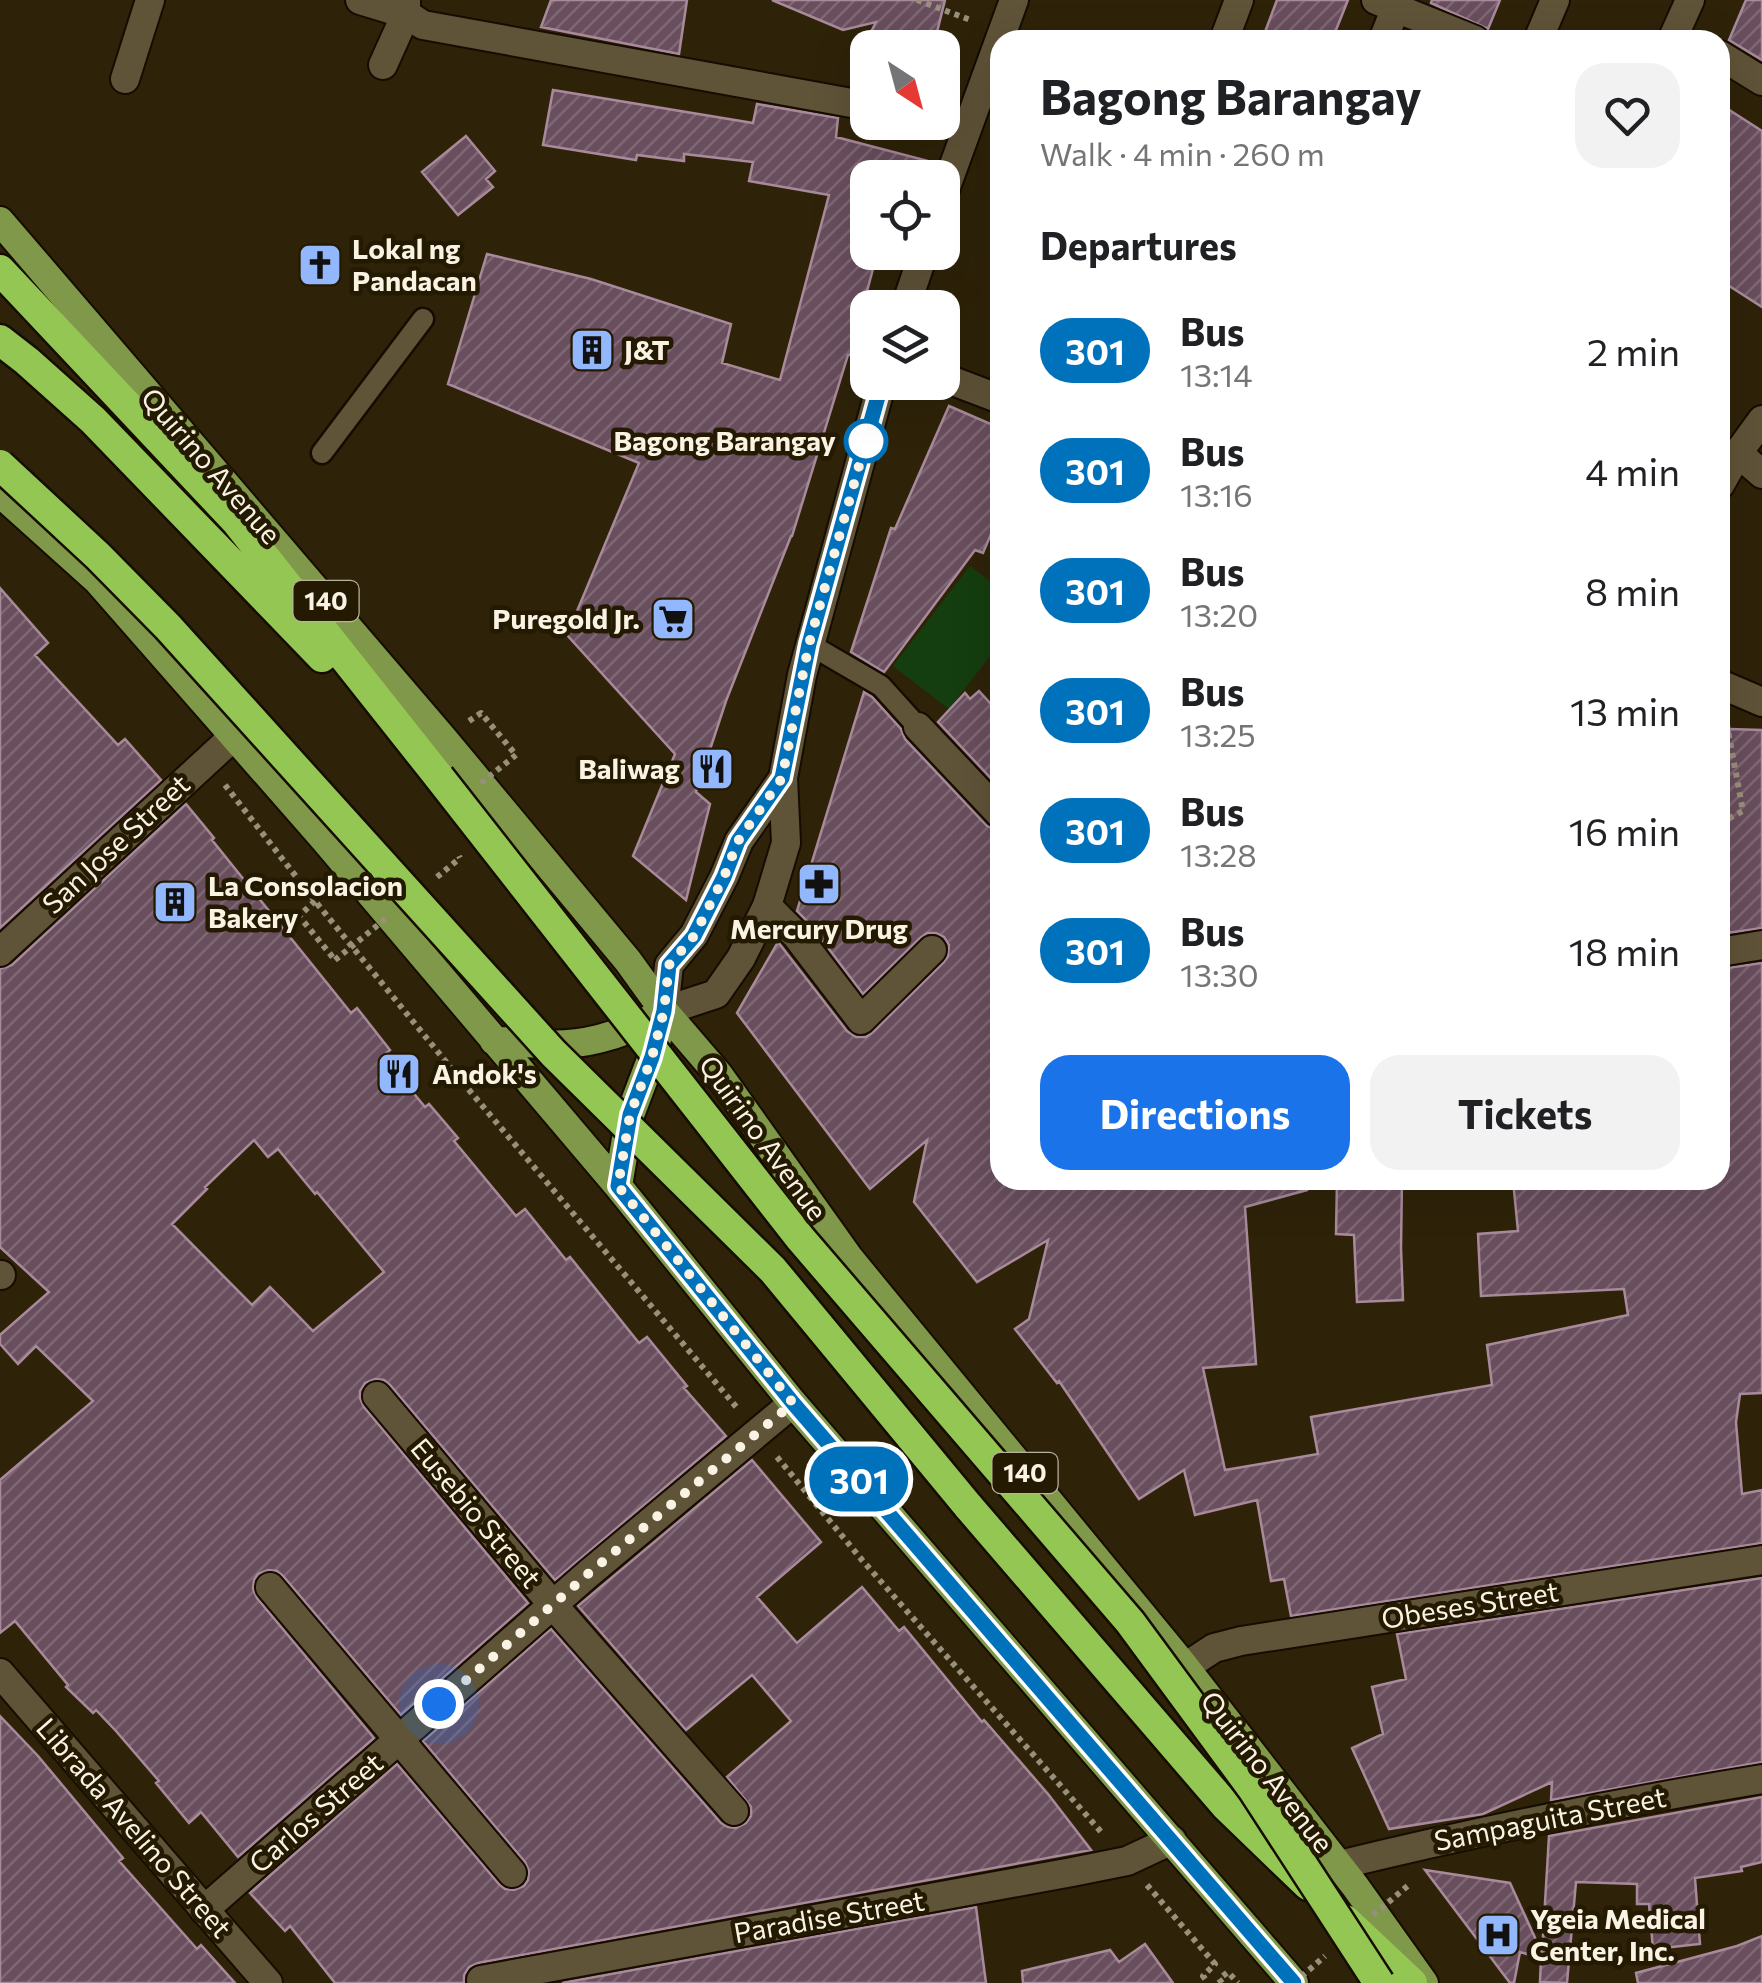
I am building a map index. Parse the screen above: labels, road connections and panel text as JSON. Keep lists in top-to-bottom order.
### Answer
{
  "streets": {
    "main road": ["Quirino Avenue", "140"],
    "street": [
      "San Jose Street",
      "Eusebio Street",
      "Obeses Street",
      "Carlos Street",
      "Sampaguita Street",
      "Librada Avelino Street",
      "Paradise Street"
    ]
  },
  "crossings": [
    ["Quirino Avenue", "Obeses Street"],
    ["Quirino Avenue", "Sampaguita Street"],
    ["Eusebio Street", "Carlos Street"],
    ["Carlos Street", "Librada Avelino Street"]
  ],
  "places": {
    "church": ["Lokal ng Pandacan"],
    "building": ["J&T", "La Consolacion Bakery"],
    "other": ["Bagong Barangay"],
    "supermarket": ["Puregold Jr."],
    "restaurant": ["Baliwag", "Andok's"],
    "pharmacy": ["Mercury Drug"],
    "hospital": ["Ygeia Medical Center, Inc."]
  },
  "lines": ["bus line 301"],
  "north": "bottom right",
  "page": {
    "on_map": "301",
    "heading": [
      ["Bagong Barangay", "Walk · 4 min · 260 m"],
      "Departures"
    ],
    "list": [
      {
        "mark": "301",
        "name": "Bus",
        "note": "13:14",
        "value": "2 min"
      },
      {
        "mark": "301",
        "name": "Bus",
        "note": "13:16",
        "value": "4 min"
      },
      {
        "mark": "301",
        "name": "Bus",
        "note": "13:20",
        "value": "8 min"
      },
      {
        "mark": "301",
        "name": "Bus",
        "note": "13:25",
        "value": "13 min"
      },
      {
        "mark": "301",
        "name": "Bus",
        "note": "13:28",
        "value": "16 min"
      },
      {
        "mark": "301",
        "name": "Bus",
        "note": "13:30",
        "value": "18 min"
      }
    ],
    "buttons": ["Directions", "Tickets"]
  }
}
